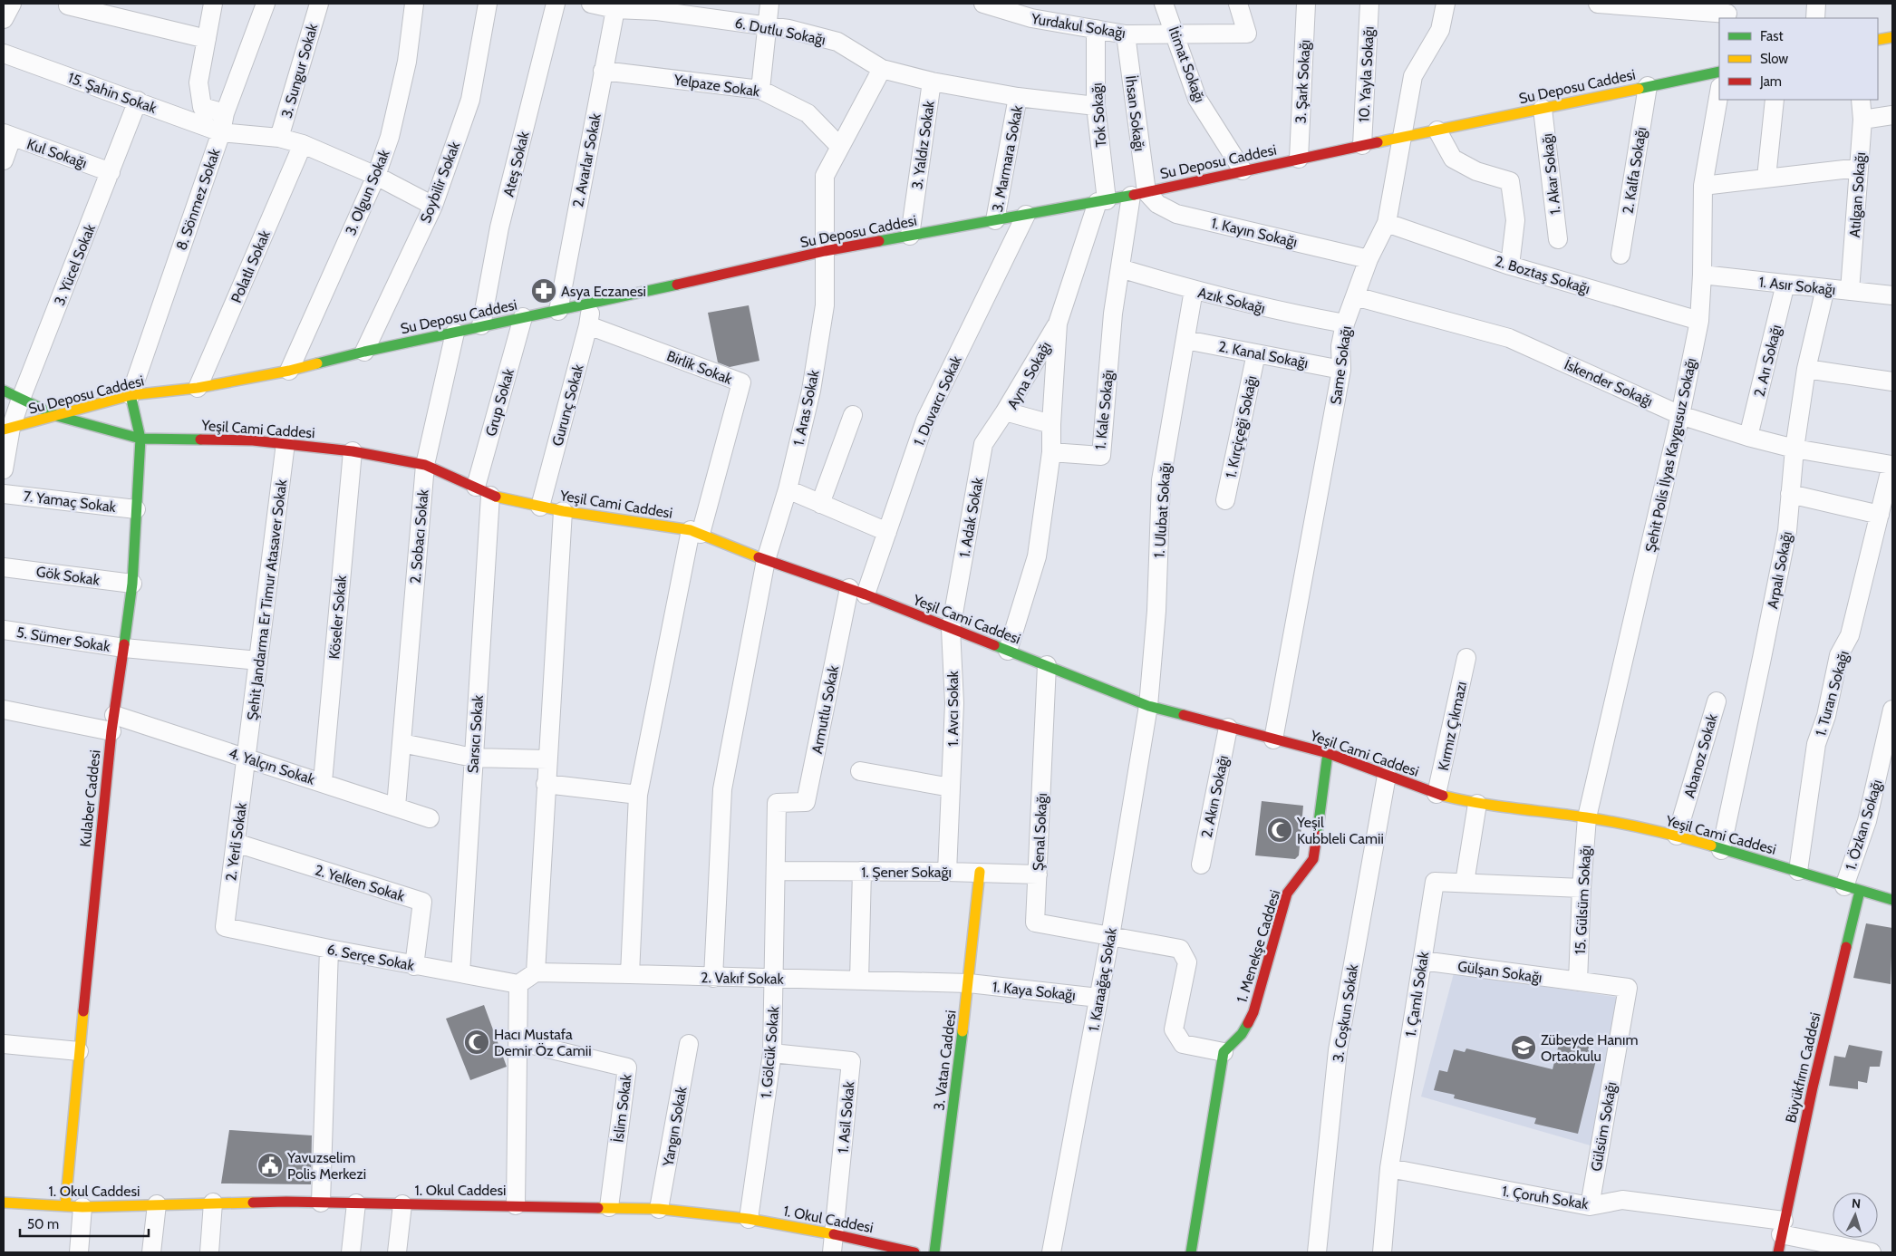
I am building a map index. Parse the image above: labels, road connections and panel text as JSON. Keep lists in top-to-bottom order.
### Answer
{
  "streets": {
    "main road": [
      "Su Deposu Caddesi",
      "Yeşil Cami Caddesi",
      "Kulaber Caddesi",
      "1. Menekşe Caddesi",
      "3. Vatan Caddesi",
      "Büyükfırın Caddesi",
      "1. Okul Caddesi"
    ],
    "street": [
      "Yurdakul Sokağı",
      "6. Dutlu Sokağı",
      "İtimat Sokağı",
      "3. Sungur Sokak",
      "10. Yayla Sokağı",
      "3. Şark Sokağı",
      "Yelpaze Sokak",
      "15. Şahin Sokak",
      "İhsan Sokağı",
      "Tok Sokağı",
      "3. Yaldız Sokak",
      "Kul Sokağı",
      "3. Marmara Sokak",
      "2. Avarlar Sokak",
      "Ateş Sokak",
      "2. Kalfa Sokağı",
      "1. Akar Sokağı",
      "Soybilir Sokak",
      "3. Olgun Sokak",
      "Atılgan Sokağı",
      "8. Sönmez Sokak",
      "1. Kayın Sokağı",
      "3. Yücel Sokak",
      "Polatlı Sokak",
      "2. Boztaş Sokağı",
      "1. Asır Sokağı",
      "Azık Sokağı",
      "2. Kanal Sokağı",
      "2. Arı Sokağı",
      "Same Sokağı",
      "Birlik Sokak",
      "Ayna Sokağı",
      "İskender Sokağı",
      "1. Duvarcı Sokak",
      "Grup Sokak",
      "Gurunç Sokak",
      "1. Aras Sokak",
      "1. Kale Sokağı",
      "1. Kırçiçeği Sokağı",
      "Şehit Polis İlyas Kaygusuz Sokağı",
      "7. Yamaç Sokak",
      "1. Ulubat Sokağı",
      "1. Adak Sokak",
      "2. Sobacı Sokak",
      "Arpalı Sokağı",
      "Gök Sokak",
      "Şehit Jandarma Er Timur Atasaver Sokak",
      "Köseler Sokak",
      "5. Sümer Sokak",
      "1. Turan Sokağı",
      "1. Avcı Sokak",
      "Armutlu Sokak",
      "Kırmız Çıkmazı",
      "Sarsıcı Sokak",
      "Abanoz Sokak",
      "4. Yalçın Sokak",
      "2. Akın Sokağı",
      "1. Özkan Sokağı",
      "Şenal Sokağı",
      "2. Yerli Sokak",
      "1. Şener Sokağı",
      "2. Yelken Sokak",
      "15. Gülsüm Sokağı",
      "6. Serçe Sokak",
      "Gülşan Sokağı",
      "2. Vakıf Sokak",
      "1. Karaağaç Sokak",
      "1. Kaya Sokağı",
      "1. Çamlı Sokak",
      "3. Coşkun Sokak",
      "1. Gölcük Sokak",
      "İslim Sokak",
      "1. Asil Sokak",
      "Yangın Sokak",
      "Gülsüm Sokağı",
      "1. Çoruh Sokak"
    ]
  },
  "crossings": [
    ["Yurdakul Sokağı", "İtimat Sokağı"],
    ["Yurdakul Sokağı", "İhsan Sokağı"],
    ["Yurdakul Sokağı", "Tok Sokağı"],
    ["6. Dutlu Sokağı", "Tok Sokağı"],
    ["6. Dutlu Sokağı", "3. Yaldız Sokak"],
    ["6. Dutlu Sokağı", "3. Marmara Sokak"],
    ["6. Dutlu Sokağı", "2. Avarlar Sokak"],
    ["6. Dutlu Sokağı", "1. Aras Sokak"],
    ["İtimat Sokağı", "Su Deposu Caddesi"],
    ["3. Sungur Sokak", "15. Şahin Sokak"],
    ["10. Yayla Sokağı", "Su Deposu Caddesi"],
    ["3. Şark Sokağı", "Su Deposu Caddesi"],
    ["Yelpaze Sokak", "2. Avarlar Sokak"],
    ["Yelpaze Sokak", "1. Aras Sokak"],
    ["Su Deposu Caddesi", "İhsan Sokağı"],
    ["Su Deposu Caddesi", "Tok Sokağı"],
    ["Su Deposu Caddesi", "3. Yaldız Sokak"],
    ["Su Deposu Caddesi", "3. Marmara Sokak"],
    ["Su Deposu Caddesi", "2. Avarlar Sokak"],
    ["Su Deposu Caddesi", "Ateş Sokak"],
    ["Su Deposu Caddesi", "2. Kalfa Sokağı"],
    ["Su Deposu Caddesi", "1. Akar Sokağı"],
    ["Su Deposu Caddesi", "Soybilir Sokak"],
    ["Su Deposu Caddesi", "3. Olgun Sokak"],
    ["Su Deposu Caddesi", "8. Sönmez Sokak"],
    ["Su Deposu Caddesi", "1. Kayın Sokağı"],
    ["Su Deposu Caddesi", "3. Yücel Sokak"],
    ["Su Deposu Caddesi", "Polatlı Sokak"],
    ["Su Deposu Caddesi", "Same Sokağı"],
    ["Su Deposu Caddesi", "Ayna Sokağı"],
    ["Su Deposu Caddesi", "1. Duvarcı Sokak"],
    ["Su Deposu Caddesi", "Grup Sokak"],
    ["Su Deposu Caddesi", "Gurunç Sokak"],
    ["Su Deposu Caddesi", "1. Aras Sokak"],
    ["Su Deposu Caddesi", "1. Kale Sokağı"],
    ["Su Deposu Caddesi", "Yeşil Cami Caddesi"],
    ["Su Deposu Caddesi", "2. Sobacı Sokak"],
    ["Su Deposu Caddesi", "Kulaber Caddesi"],
    ["15. Şahin Sokak", "Soybilir Sokak"],
    ["15. Şahin Sokak", "3. Olgun Sokak"],
    ["15. Şahin Sokak", "8. Sönmez Sokak"],
    ["15. Şahin Sokak", "3. Yücel Sokak"],
    ["15. Şahin Sokak", "Polatlı Sokak"],
    ["İhsan Sokağı", "1. Kayın Sokağı"],
    ["İhsan Sokağı", "1. Kale Sokağı"],
    ["Tok Sokağı", "Ayna Sokağı"],
    ["Kul Sokağı", "3. Yücel Sokak"],
    ["Atılgan Sokağı", "1. Asır Sokağı"],
    ["8. Sönmez Sokak", "Kulaber Caddesi"],
    ["1. Kayın Sokağı", "Same Sokağı"],
    ["1. Kayın Sokağı", "1. Kale Sokağı"],
    ["3. Yücel Sokak", "Yeşil Cami Caddesi"],
    ["2. Boztaş Sokağı", "Same Sokağı"],
    ["2. Boztaş Sokağı", "Şehit Polis İlyas Kaygusuz Sokağı"],
    ["1. Asır Sokağı", "2. Arı Sokağı"],
    ["1. Asır Sokağı", "Şehit Polis İlyas Kaygusuz Sokağı"],
    ["1. Asır Sokağı", "Arpalı Sokağı"],
    ["Azık Sokağı", "Same Sokağı"],
    ["Azık Sokağı", "1. Kale Sokağı"],
    ["Azık Sokağı", "1. Ulubat Sokağı"],
    ["2. Kanal Sokağı", "Same Sokağı"],
    ["2. Kanal Sokağı", "1. Kırçiçeği Sokağı"],
    ["2. Kanal Sokağı", "1. Ulubat Sokağı"],
    ["2. Arı Sokağı", "İskender Sokağı"],
    ["Same Sokağı", "İskender Sokağı"],
    ["Same Sokağı", "Yeşil Cami Caddesi"],
    ["Birlik Sokak", "Gurunç Sokak"],
    ["Birlik Sokak", "Yeşil Cami Caddesi"],
    ["Ayna Sokağı", "1. Kale Sokağı"],
    ["Ayna Sokağı", "1. Adak Sokak"],
    ["İskender Sokağı", "Şehit Polis İlyas Kaygusuz Sokağı"],
    ["İskender Sokağı", "Arpalı Sokağı"],
    ["İskender Sokağı", "1. Turan Sokağı"],
    ["1. Duvarcı Sokak", "Yeşil Cami Caddesi"],
    ["1. Duvarcı Sokak", "Armutlu Sokak"],
    ["Grup Sokak", "Yeşil Cami Caddesi"],
    ["Grup Sokak", "Sarsıcı Sokak"],
    ["Gurunç Sokak", "Yeşil Cami Caddesi"],
    ["1. Aras Sokak", "Yeşil Cami Caddesi"],
    ["1. Aras Sokak", "2. Vakıf Sokak"],
    ["Yeşil Cami Caddesi", "Şehit Polis İlyas Kaygusuz Sokağı"],
    ["Yeşil Cami Caddesi", "1. Ulubat Sokağı"],
    ["Yeşil Cami Caddesi", "1. Adak Sokak"],
    ["Yeşil Cami Caddesi", "2. Sobacı Sokak"],
    ["Yeşil Cami Caddesi", "Arpalı Sokağı"],
    ["Yeşil Cami Caddesi", "Şehit Jandarma Er Timur Atasaver Sokak"],
    ["Yeşil Cami Caddesi", "Köseler Sokak"],
    ["Yeşil Cami Caddesi", "1. Turan Sokağı"],
    ["Yeşil Cami Caddesi", "1. Avcı Sokak"],
    ["Yeşil Cami Caddesi", "Armutlu Sokak"],
    ["Yeşil Cami Caddesi", "Kırmız Çıkmazı"],
    ["Yeşil Cami Caddesi", "Sarsıcı Sokak"],
    ["Yeşil Cami Caddesi", "Abanoz Sokak"],
    ["Yeşil Cami Caddesi", "2. Akın Sokağı"],
    ["Yeşil Cami Caddesi", "Kulaber Caddesi"],
    ["Yeşil Cami Caddesi", "1. Özkan Sokağı"],
    ["Yeşil Cami Caddesi", "Şenal Sokağı"],
    ["Yeşil Cami Caddesi", "15. Gülsüm Sokağı"],
    ["Yeşil Cami Caddesi", "1. Menekşe Caddesi"],
    ["Yeşil Cami Caddesi", "1. Karaağaç Sokak"],
    ["Yeşil Cami Caddesi", "3. Coşkun Sokak"],
    ["Yeşil Cami Caddesi", "Büyükfırın Caddesi"],
    ["Şehit Polis İlyas Kaygusuz Sokağı", "15. Gülsüm Sokağı"],
    ["7. Yamaç Sokak", "Kulaber Caddesi"],
    ["1. Ulubat Sokağı", "1. Karaağaç Sokak"],
    ["1. Adak Sokak", "1. Avcı Sokak"],
    ["2. Sobacı Sokak", "4. Yalçın Sokak"],
    ["Gök Sokak", "Kulaber Caddesi"],
    ["Şehit Jandarma Er Timur Atasaver Sokak", "5. Sümer Sokak"],
    ["Şehit Jandarma Er Timur Atasaver Sokak", "4. Yalçın Sokak"],
    ["Şehit Jandarma Er Timur Atasaver Sokak", "2. Yerli Sokak"],
    ["Köseler Sokak", "4. Yalçın Sokak"],
    ["5. Sümer Sokak", "Kulaber Caddesi"],
    ["1. Avcı Sokak", "1. Şener Sokağı"],
    ["Armutlu Sokak", "1. Gölcük Sokak"],
    ["Sarsıcı Sokak", "6. Serçe Sokak"],
    ["4. Yalçın Sokak", "Kulaber Caddesi"],
    ["4. Yalçın Sokak", "2. Yerli Sokak"],
    ["Kulaber Caddesi", "1. Okul Caddesi"],
    ["1. Özkan Sokağı", "Büyükfırın Caddesi"],
    ["Şenal Sokağı", "1. Şener Sokağı"],
    ["Şenal Sokağı", "1. Karaağaç Sokak"],
    ["2. Yerli Sokak", "2. Yelken Sokak"],
    ["2. Yerli Sokak", "6. Serçe Sokak"],
    ["1. Şener Sokağı", "1. Gölcük Sokak"],
    ["1. Şener Sokağı", "3. Vatan Caddesi"],
    ["2. Yelken Sokak", "6. Serçe Sokak"],
    ["15. Gülsüm Sokağı", "Gülşan Sokağı"],
    ["15. Gülsüm Sokağı", "1. Çamlı Sokak"],
    ["15. Gülsüm Sokağı", "Gülsüm Sokağı"],
    ["Gülşan Sokağı", "1. Çamlı Sokak"],
    ["Gülşan Sokağı", "Gülsüm Sokağı"],
    ["2. Vakıf Sokak", "1. Kaya Sokağı"],
    ["2. Vakıf Sokak", "1. Gölcük Sokak"],
    ["2. Vakıf Sokak", "3. Vatan Caddesi"],
    ["1. Karaağaç Sokak", "1. Kaya Sokağı"],
    ["1. Kaya Sokağı", "3. Vatan Caddesi"],
    ["1. Çamlı Sokak", "1. Çoruh Sokak"],
    ["1. Gölcük Sokak", "1. Asil Sokak"],
    ["1. Gölcük Sokak", "1. Okul Caddesi"],
    ["Büyükfırın Caddesi", "1. Çoruh Sokak"],
    ["İslim Sokak", "1. Okul Caddesi"],
    ["1. Asil Sokak", "1. Okul Caddesi"],
    ["Yangın Sokak", "1. Okul Caddesi"],
    ["Gülsüm Sokağı", "1. Çoruh Sokak"]
  ],
  "places": {
    "pharmacy": ["Asya Eczanesi"],
    "mosque": ["Yeşil Kubbleli Camii", "Hacı Mustafa Demir Öz Camii"],
    "school or university": ["Zübeyde Hanım Ortaokulu"],
    "public building": ["Yavuzselim Polis Merkezi"]
  },
  "legend": ["Fast", "Slow", "Jam"],
  "scale_bar": "50 m",
  "north": "top"
}
